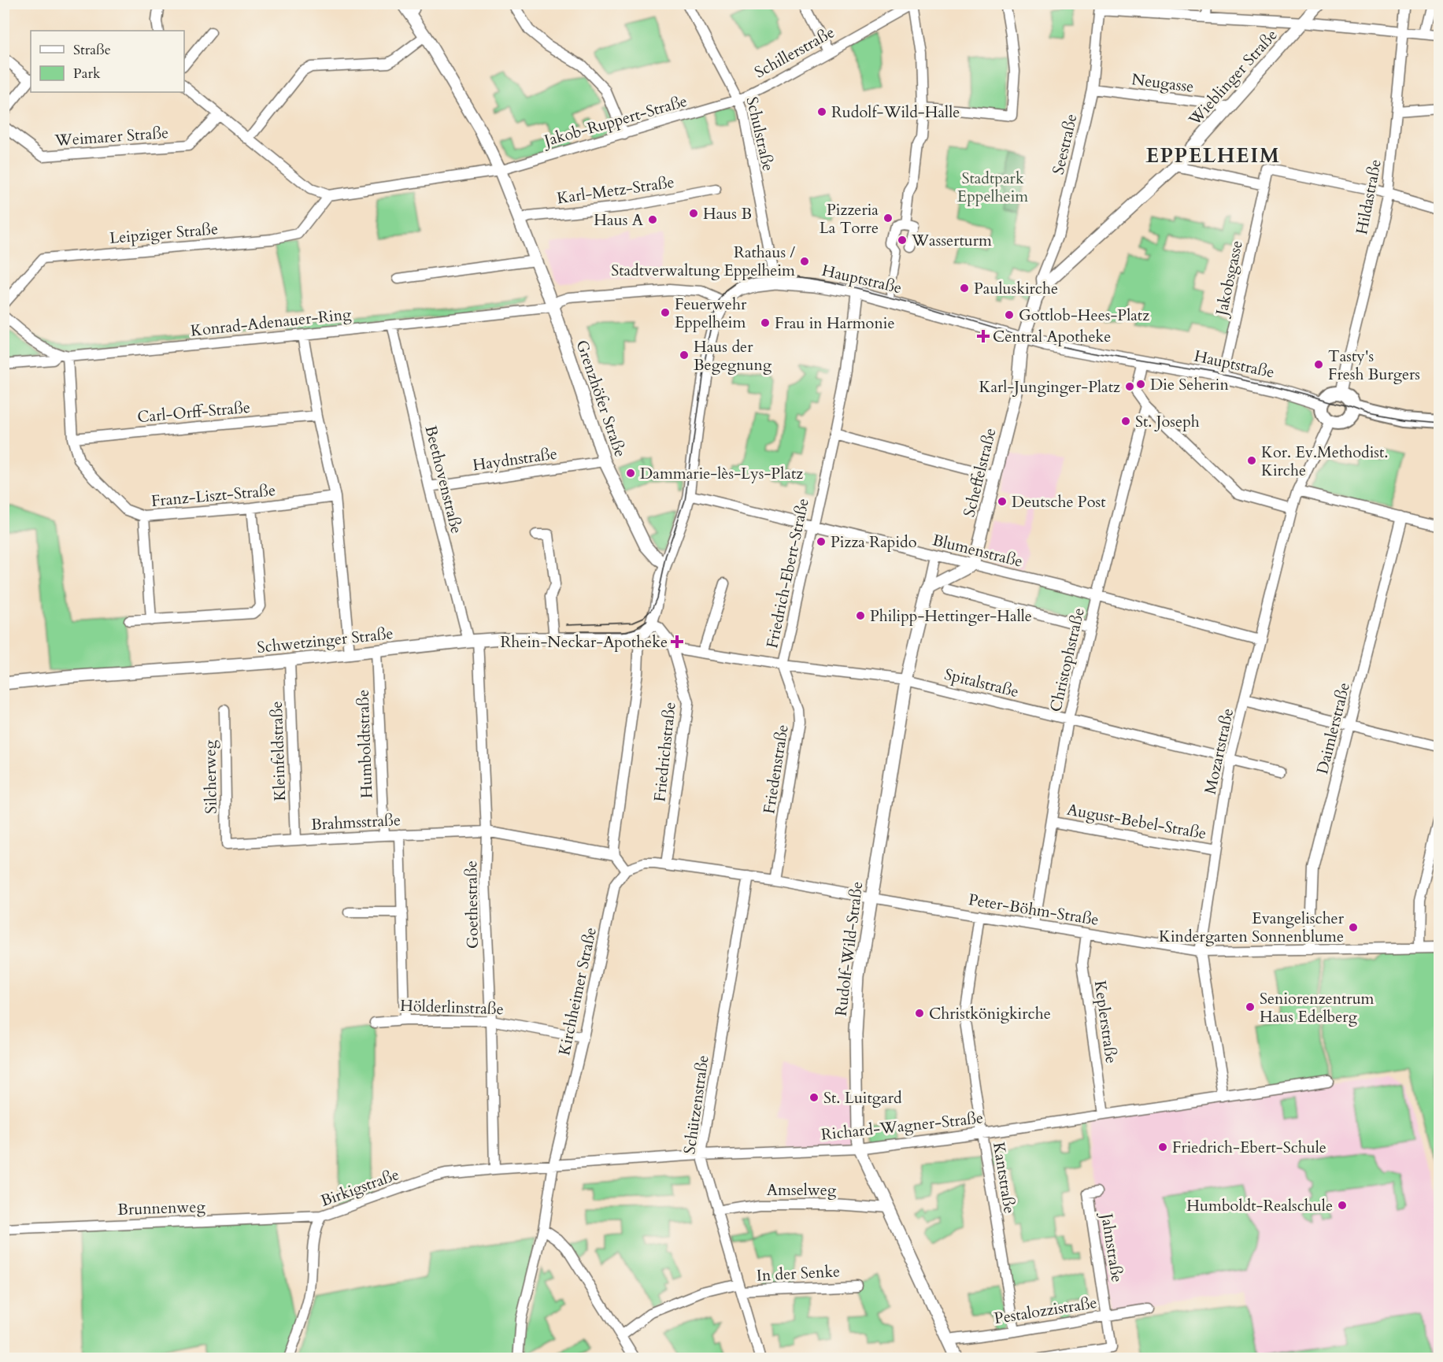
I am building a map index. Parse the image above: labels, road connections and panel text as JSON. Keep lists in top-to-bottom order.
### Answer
{
  "streets": {
    "street": [
      "Schillerstraße",
      "Wieblinger Straße",
      "Neugasse",
      "Jakob-Ruppert-Straße",
      "Schulstraße",
      "Weimarer Straße",
      "Seestraße",
      "Karl-Metz-Straße",
      "Hildastraße",
      "Leipziger Straße",
      "Jakobsgasse",
      "Hauptstraße",
      "Konrad-Adenauer-Ring",
      "Grenzhöfer Straße",
      "Carl-Orff-Straße",
      "Haydnstraße",
      "Scheffelstraße",
      "Beethovenstraße",
      "Franz-Liszt-Straße",
      "Blumenstraße",
      "Friedrich-Ebert-Straße",
      "Schwetzinger Straße",
      "Christophstraße",
      "Spitalstraße",
      "Daimlerstraße",
      "Humboldtstraße",
      "Kleinfeldstraße",
      "Mozartstraße",
      "Friedrichstraße",
      "Friedenstraße",
      "Silcherweg",
      "August-Bebel-Straße",
      "Brahmsstraße",
      "Goethestraße",
      "Peter-Böhm-Straße",
      "Rudolf-Wild-Straße",
      "Kirchheimer Straße",
      "Hölderlinstraße",
      "Keplerstraße",
      "Schützenstraße",
      "Richard-Wagner-Straße",
      "Kantstraße",
      "Birkigstraße",
      "Amselweg",
      "Brunnenweg",
      "Jahnstraße",
      "In der Senke",
      "Pestalozzistraße"
    ]
  },
  "crossings": [
    ["Schillerstraße", "Jakob-Ruppert-Straße"],
    ["Schillerstraße", "Schulstraße"],
    ["Wieblinger Straße", "Neugasse"],
    ["Wieblinger Straße", "Seestraße"],
    ["Wieblinger Straße", "Hauptstraße"],
    ["Wieblinger Straße", "Scheffelstraße"],
    ["Neugasse", "Seestraße"],
    ["Jakob-Ruppert-Straße", "Schulstraße"],
    ["Jakob-Ruppert-Straße", "Grenzhöfer Straße"],
    ["Schulstraße", "Hauptstraße"],
    ["Karl-Metz-Straße", "Grenzhöfer Straße"],
    ["Hildastraße", "Jakobsgasse"],
    ["Hildastraße", "Hauptstraße"],
    ["Hildastraße", "Mozartstraße"],
    ["Jakobsgasse", "Hauptstraße"],
    ["Hauptstraße", "Grenzhöfer Straße"],
    ["Hauptstraße", "Scheffelstraße"],
    ["Hauptstraße", "Blumenstraße"],
    ["Hauptstraße", "Friedrich-Ebert-Straße"],
    ["Hauptstraße", "Schwetzinger Straße"],
    ["Hauptstraße", "Mozartstraße"],
    ["Hauptstraße", "Friedrichstraße"],
    ["Konrad-Adenauer-Ring", "Grenzhöfer Straße"],
    ["Konrad-Adenauer-Ring", "Beethovenstraße"],
    ["Konrad-Adenauer-Ring", "Franz-Liszt-Straße"],
    ["Grenzhöfer Straße", "Haydnstraße"],
    ["Carl-Orff-Straße", "Franz-Liszt-Straße"],
    ["Haydnstraße", "Beethovenstraße"],
    ["Scheffelstraße", "Blumenstraße"],
    ["Beethovenstraße", "Schwetzinger Straße"],
    ["Beethovenstraße", "Goethestraße"],
    ["Blumenstraße", "Friedrich-Ebert-Straße"],
    ["Blumenstraße", "Christophstraße"],
    ["Blumenstraße", "Mozartstraße"],
    ["Blumenstraße", "Rudolf-Wild-Straße"],
    ["Friedrich-Ebert-Straße", "Spitalstraße"],
    ["Friedrich-Ebert-Straße", "Friedenstraße"],
    ["Schwetzinger Straße", "Humboldtstraße"],
    ["Schwetzinger Straße", "Kleinfeldstraße"],
    ["Schwetzinger Straße", "Friedrichstraße"],
    ["Schwetzinger Straße", "Goethestraße"],
    ["Christophstraße", "Spitalstraße"],
    ["Christophstraße", "August-Bebel-Straße"],
    ["Christophstraße", "Peter-Böhm-Straße"],
    ["Spitalstraße", "Mozartstraße"],
    ["Spitalstraße", "Friedrichstraße"],
    ["Spitalstraße", "Friedenstraße"],
    ["Spitalstraße", "Rudolf-Wild-Straße"],
    ["Daimlerstraße", "Peter-Böhm-Straße"],
    ["Humboldtstraße", "Brahmsstraße"],
    ["Kleinfeldstraße", "Brahmsstraße"],
    ["Mozartstraße", "August-Bebel-Straße"],
    ["Mozartstraße", "Peter-Böhm-Straße"],
    ["Mozartstraße", "Richard-Wagner-Straße"],
    ["Friedrichstraße", "Peter-Böhm-Straße"],
    ["Friedenstraße", "Peter-Böhm-Straße"],
    ["Silcherweg", "Brahmsstraße"],
    ["Brahmsstraße", "Goethestraße"],
    ["Goethestraße", "Hölderlinstraße"],
    ["Goethestraße", "Birkigstraße"],
    ["Peter-Böhm-Straße", "Rudolf-Wild-Straße"],
    ["Peter-Böhm-Straße", "Kirchheimer Straße"],
    ["Peter-Böhm-Straße", "Keplerstraße"],
    ["Peter-Böhm-Straße", "Schützenstraße"],
    ["Peter-Böhm-Straße", "Kantstraße"],
    ["Rudolf-Wild-Straße", "Richard-Wagner-Straße"],
    ["Rudolf-Wild-Straße", "Amselweg"],
    ["Rudolf-Wild-Straße", "Pestalozzistraße"],
    ["Kirchheimer Straße", "Hölderlinstraße"],
    ["Kirchheimer Straße", "Richard-Wagner-Straße"],
    ["Kirchheimer Straße", "Birkigstraße"],
    ["Keplerstraße", "Richard-Wagner-Straße"],
    ["Schützenstraße", "Richard-Wagner-Straße"],
    ["Schützenstraße", "Amselweg"],
    ["Schützenstraße", "In der Senke"],
    ["Richard-Wagner-Straße", "Kantstraße"],
    ["Richard-Wagner-Straße", "Birkigstraße"],
    ["Kantstraße", "Pestalozzistraße"],
    ["Birkigstraße", "Brunnenweg"],
    ["Jahnstraße", "Pestalozzistraße"]
  ],
  "districts": ["EPPELHEIM"],
  "parks": ["Stadtpark Eppelheim"],
  "places": {
    "other": [
      "Rudolf-Wild-Halle",
      "Haus B",
      "Pizzeria La Torre",
      "Haus A",
      "Wasserturm",
      "Rathaus / Stadtverwaltung Eppelheim",
      "Pauluskirche",
      "Feuerwehr Eppelheim",
      "Gottlob-Hees-Platz",
      "Frau in Harmonie",
      "Haus der Begegnung",
      "Tasty's Fresh Burgers",
      "Die Seherin",
      "Karl-Junginger-Platz",
      "St. Joseph",
      "Kor. Ev.Methodist. Kirche",
      "Dammarie-lès-Lys-Platz",
      "Deutsche Post",
      "Pizza Rapido",
      "Philipp-Hettinger-Halle",
      "Evangelischer Kindergarten Sonnenblume",
      "Seniorenzentrum Haus Edelberg",
      "Christkönigkirche",
      "St. Luitgard",
      "Friedrich-Ebert-Schule",
      "Humboldt-Realschule"
    ],
    "health": ["Central Apotheke", "Rhein-Neckar-Apotheke"]
  },
  "legend": ["Straße", "Park"]
}
